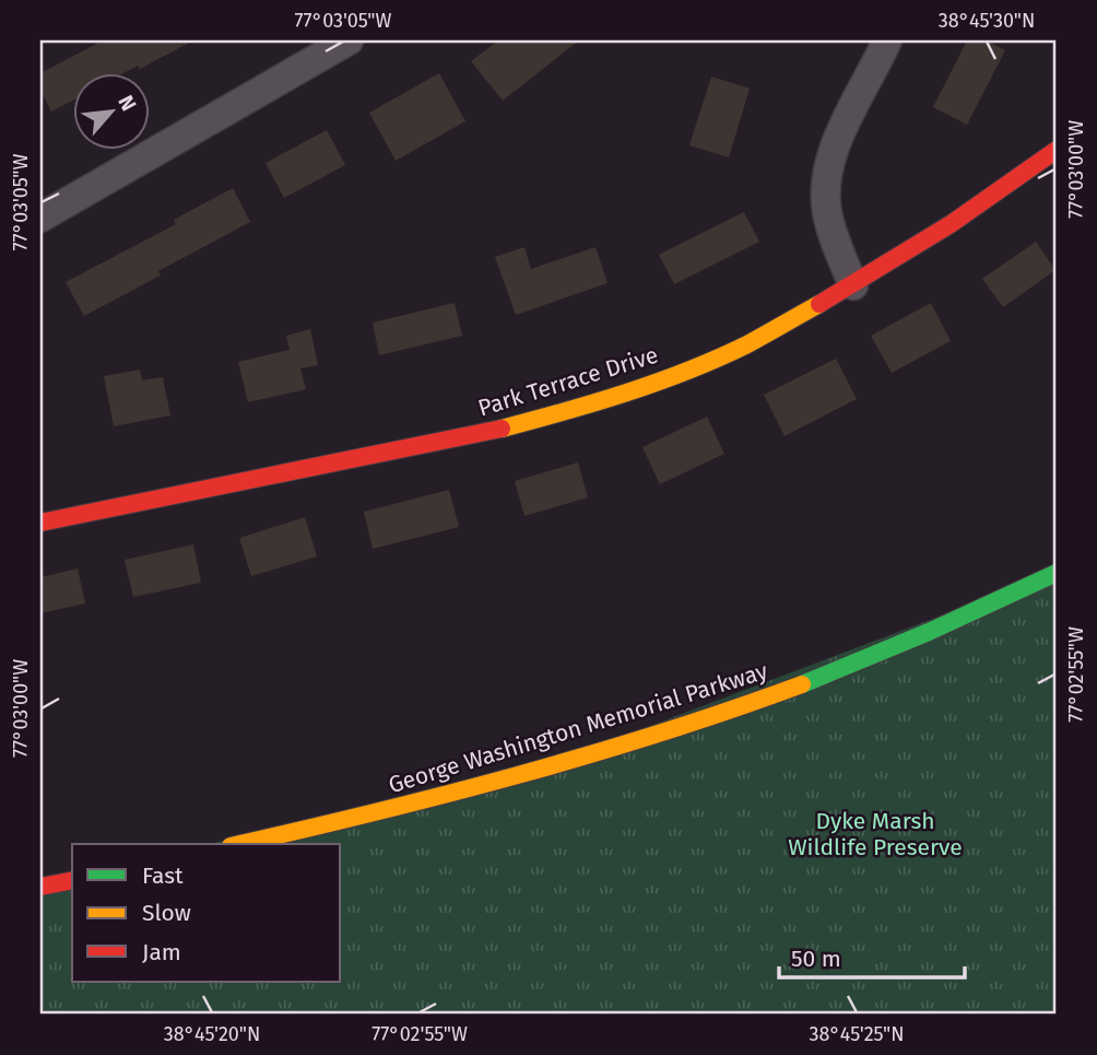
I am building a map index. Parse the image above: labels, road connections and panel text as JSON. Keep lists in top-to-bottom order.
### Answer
{
  "streets": {
    "street": ["Park Terrace Drive", "George Washington Memorial Parkway"]
  },
  "parks": ["Dyke Marsh Wildlife Preserve"],
  "legend": ["Fast", "Slow", "Jam"],
  "scale_bar": "50 m",
  "north": "top right",
  "coordinates": [
    "77°03'05\"W",
    "38°45'30\"N",
    "77°03'00\"W",
    "77°02'55\"W",
    "38°45'20\"N",
    "38°45'25\"N"
  ]
}
